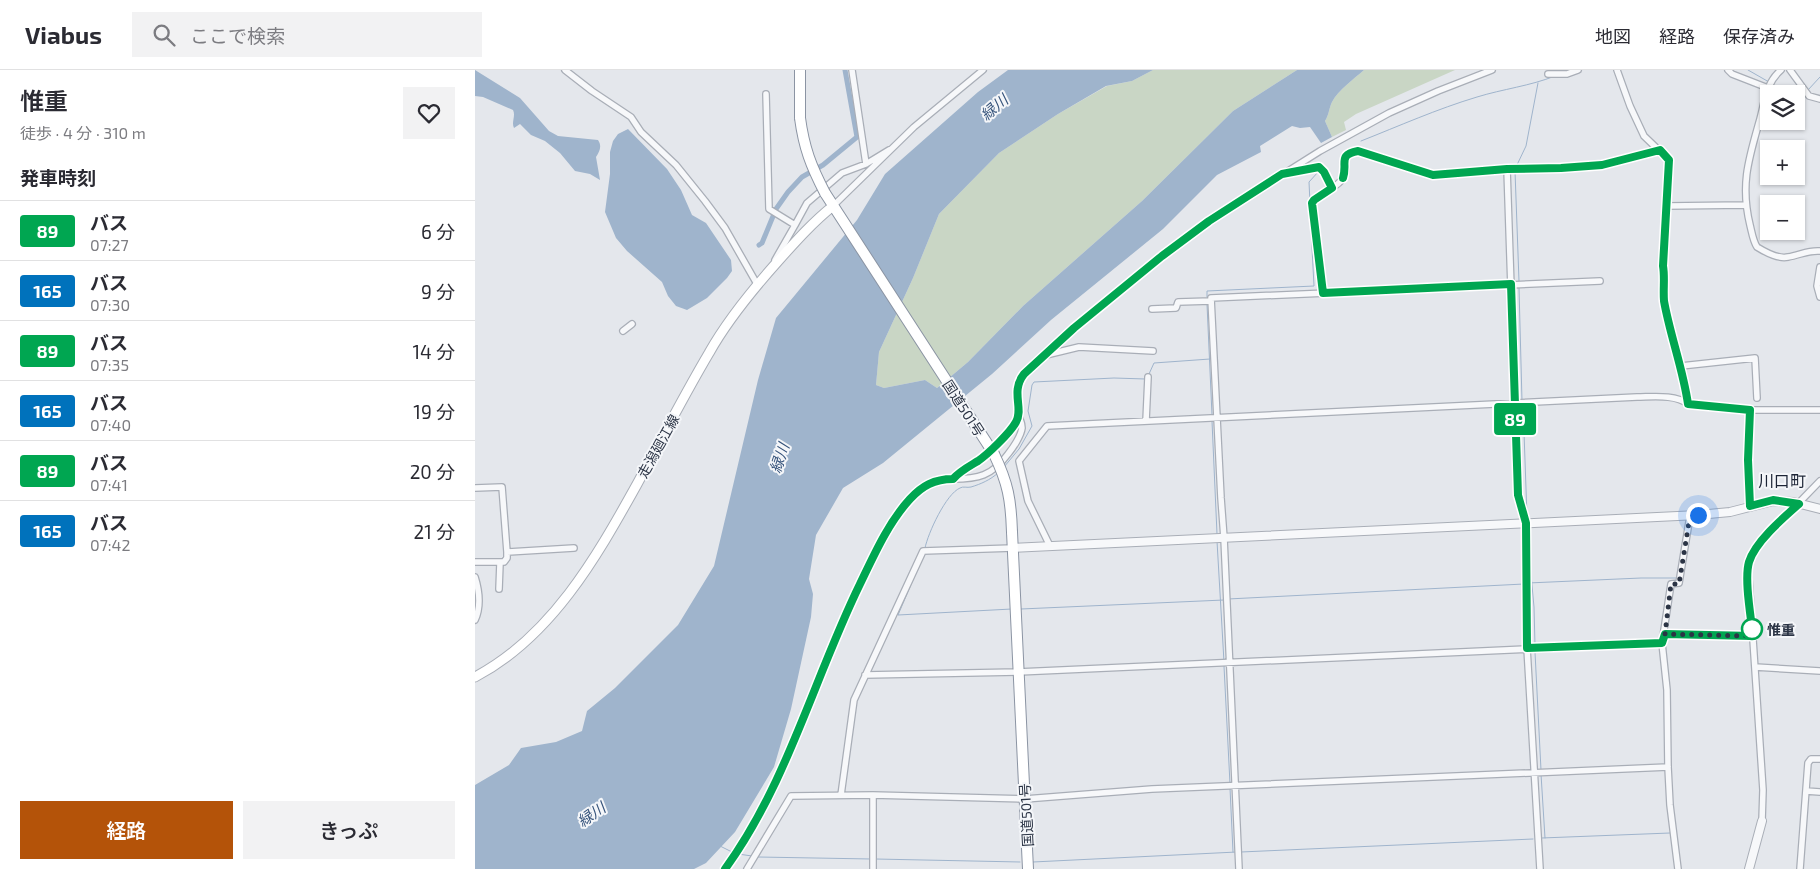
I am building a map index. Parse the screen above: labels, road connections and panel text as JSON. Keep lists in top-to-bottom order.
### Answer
{
  "streets": {
    "highway": ["国道501号"],
    "main road": ["走潟廻江線"]
  },
  "crossings": [
    ["国道501号", "走潟廻江線"]
  ],
  "districts": ["川口町"],
  "water": ["緑川"],
  "places": ["惟重"],
  "lines": ["bus line 89"],
  "page": {
    "header": "Viabus",
    "search": "ここで検索",
    "nav": ["地図", "経路", "保存済み"],
    "heading": [
      ["惟重", "徒歩 · 4 分 · 310 m"],
      "発車時刻"
    ],
    "on_map": "89",
    "map_buttons": ["+", "−"],
    "list": [
      {
        "mark": "89",
        "name": "バス",
        "note": "07:27",
        "value": "6 分"
      },
      {
        "mark": "165",
        "name": "バス",
        "note": "07:30",
        "value": "9 分"
      },
      {
        "mark": "89",
        "name": "バス",
        "note": "07:35",
        "value": "14 分"
      },
      {
        "mark": "165",
        "name": "バス",
        "note": "07:40",
        "value": "19 分"
      },
      {
        "mark": "89",
        "name": "バス",
        "note": "07:41",
        "value": "20 分"
      },
      {
        "mark": "165",
        "name": "バス",
        "note": "07:42",
        "value": "21 分"
      }
    ],
    "buttons": ["経路", "きっぷ"]
  }
}
